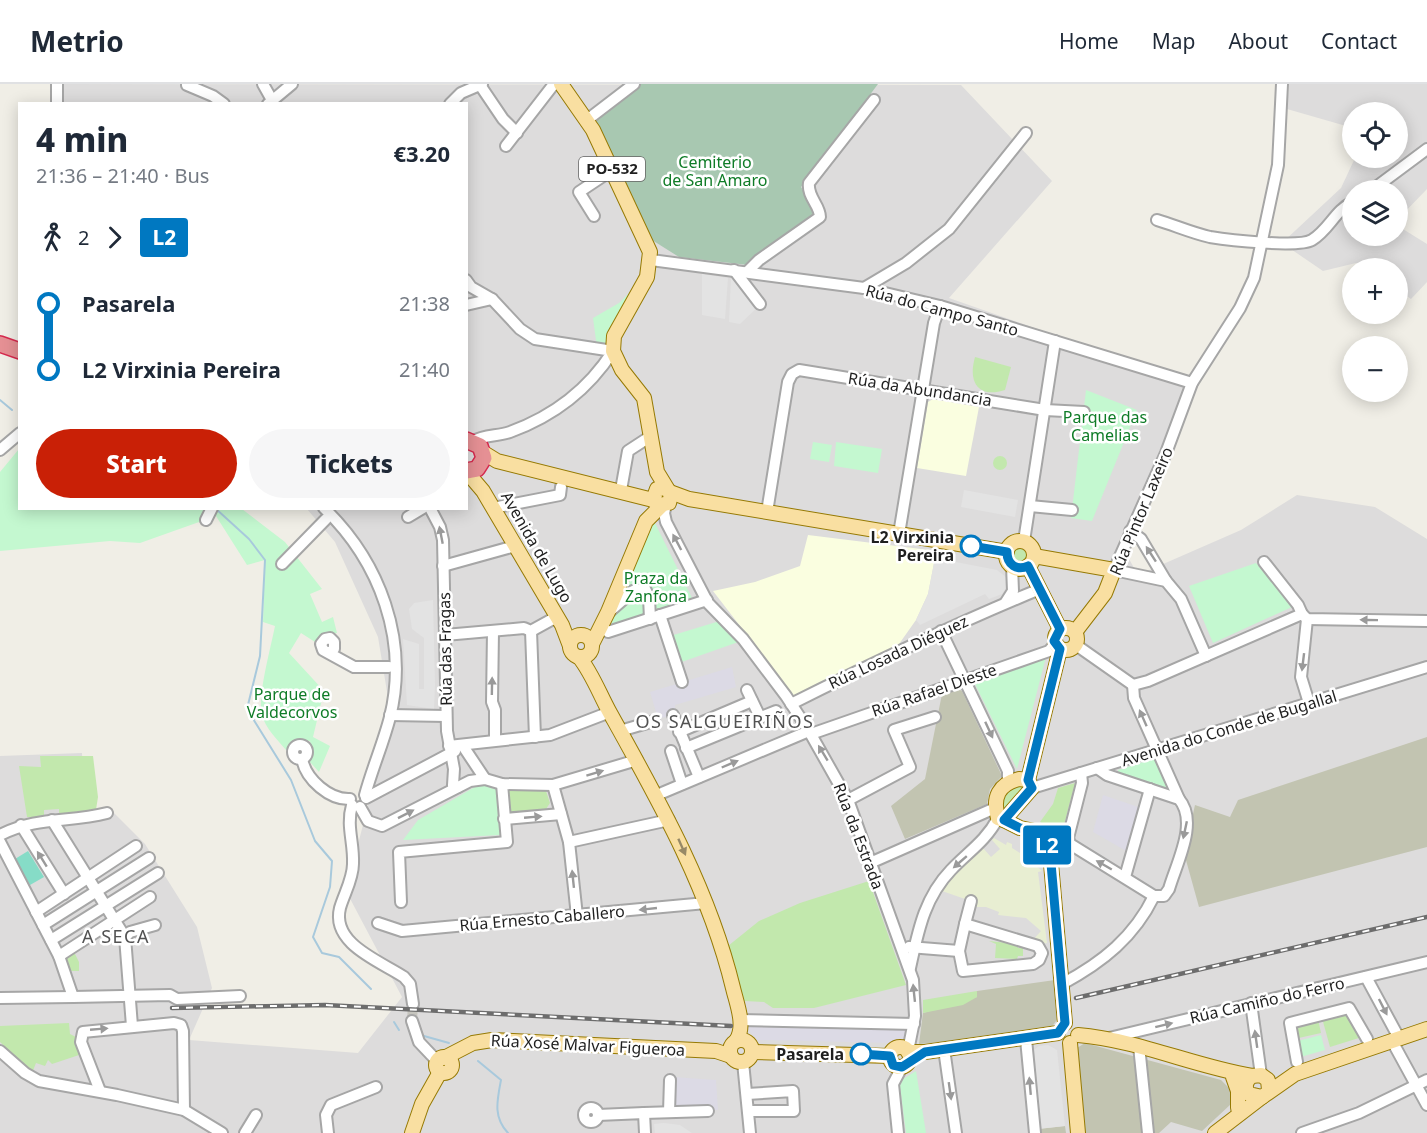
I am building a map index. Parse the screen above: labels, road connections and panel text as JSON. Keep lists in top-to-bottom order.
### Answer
{
  "streets": {
    "main road": [
      "PO-532",
      "Rúa Pintor Laxeiro",
      "Avenida de Lugo",
      "Rúa Xosé Malvar Figueroa"
    ],
    "street": [
      "Rúa do Campo Santo",
      "Rúa da Abundancia",
      "Rúa das Fragas",
      "Rúa Losada Diéguez",
      "Rúa Rafael Dieste",
      "Avenida do Conde de Bugallal",
      "Rúa da Estrada",
      "Rúa Ernesto Caballero",
      "Rúa Camiño do Ferro"
    ]
  },
  "crossings": [
    ["PO-532", "Rúa do Campo Santo"],
    ["Rúa do Campo Santo", "Rúa Pintor Laxeiro"],
    ["Rúa Pintor Laxeiro", "Rúa Rafael Dieste"],
    ["Rúa Losada Diéguez", "Rúa da Estrada"],
    ["Rúa Rafael Dieste", "Rúa da Estrada"],
    ["Rúa da Estrada", "Rúa Xosé Malvar Figueroa"]
  ],
  "one_way": ["Rúa Camiño do Ferro"],
  "districts": ["OS SALGUEIRIÑOS", "A SECA"],
  "parks": [
    "Cemiterio de San Amaro",
    "Parque das Camelias",
    "Praza da Zanfona",
    "Parque de Valdecorvos"
  ],
  "places": ["L2 Virxinia Pereira", "Pasarela"],
  "lines": ["bus line L2"],
  "page": {
    "header": "Metrio",
    "nav": [
      "Home",
      "Map",
      "About",
      "Contact"
    ],
    "on_map": "L2",
    "map_buttons": ["+", "−"],
    "heading": ["4 min", "21:36 – 21:40 · Bus", "€3.20"],
    "legs": ["2", "L2"],
    "list": [
      {
        "name": "Pasarela",
        "value": "21:38"
      },
      {
        "name": "L2 Virxinia Pereira",
        "value": "21:40"
      }
    ],
    "buttons": ["Start", "Tickets"]
  }
}
